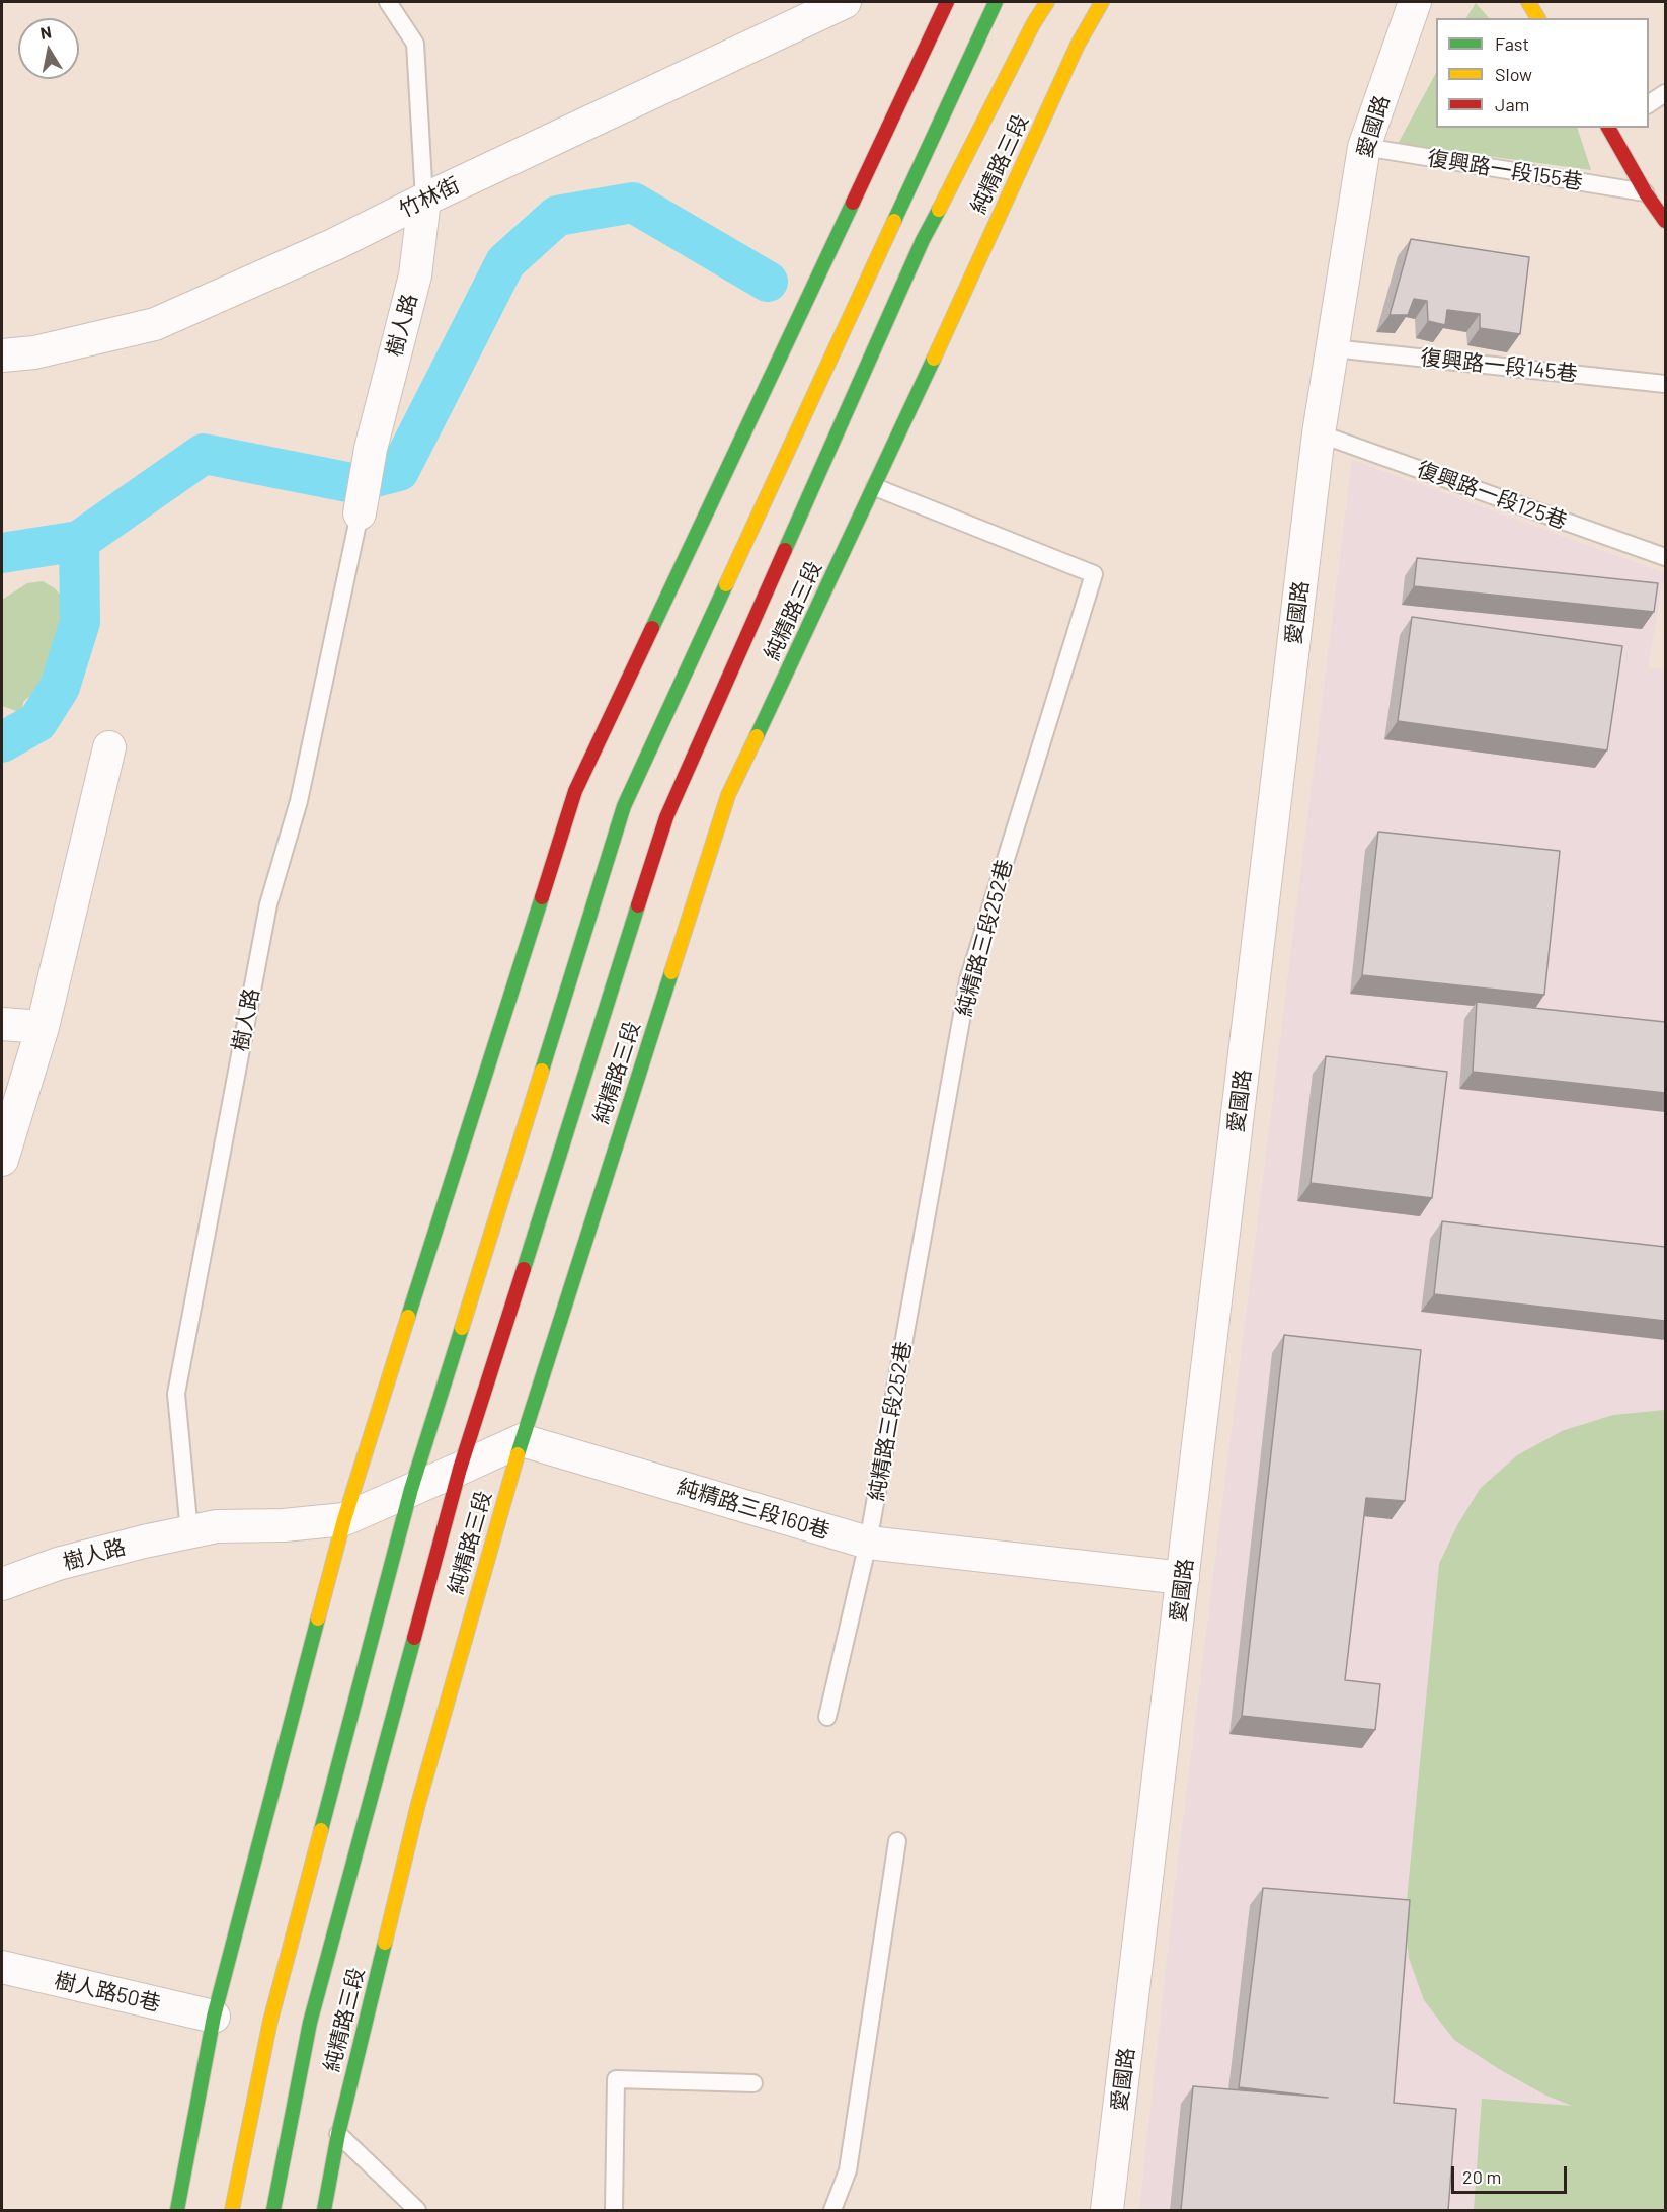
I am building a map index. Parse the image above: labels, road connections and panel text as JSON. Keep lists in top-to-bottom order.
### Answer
{
  "streets": {
    "main road": ["純精路三段"],
    "street": [
      "愛國路",
      "竹林街",
      "樹人路",
      "純精路三段160巷",
      "樹人路50巷"
    ],
    "lane": [
      "復興路一段155巷",
      "復興路一段145巷",
      "復興路一段125巷",
      "純精路三段252巷"
    ]
  },
  "crossings": [
    ["愛國路", "復興路一段155巷"],
    ["愛國路", "復興路一段145巷"],
    ["愛國路", "復興路一段125巷"],
    ["愛國路", "純精路三段160巷"],
    ["純精路三段", "純精路三段252巷"],
    ["純精路三段", "純精路三段160巷"],
    ["竹林街", "樹人路"],
    ["純精路三段252巷", "純精路三段160巷"]
  ],
  "legend": ["Fast", "Slow", "Jam"],
  "scale_bar": "20 m",
  "north": "top"
}
